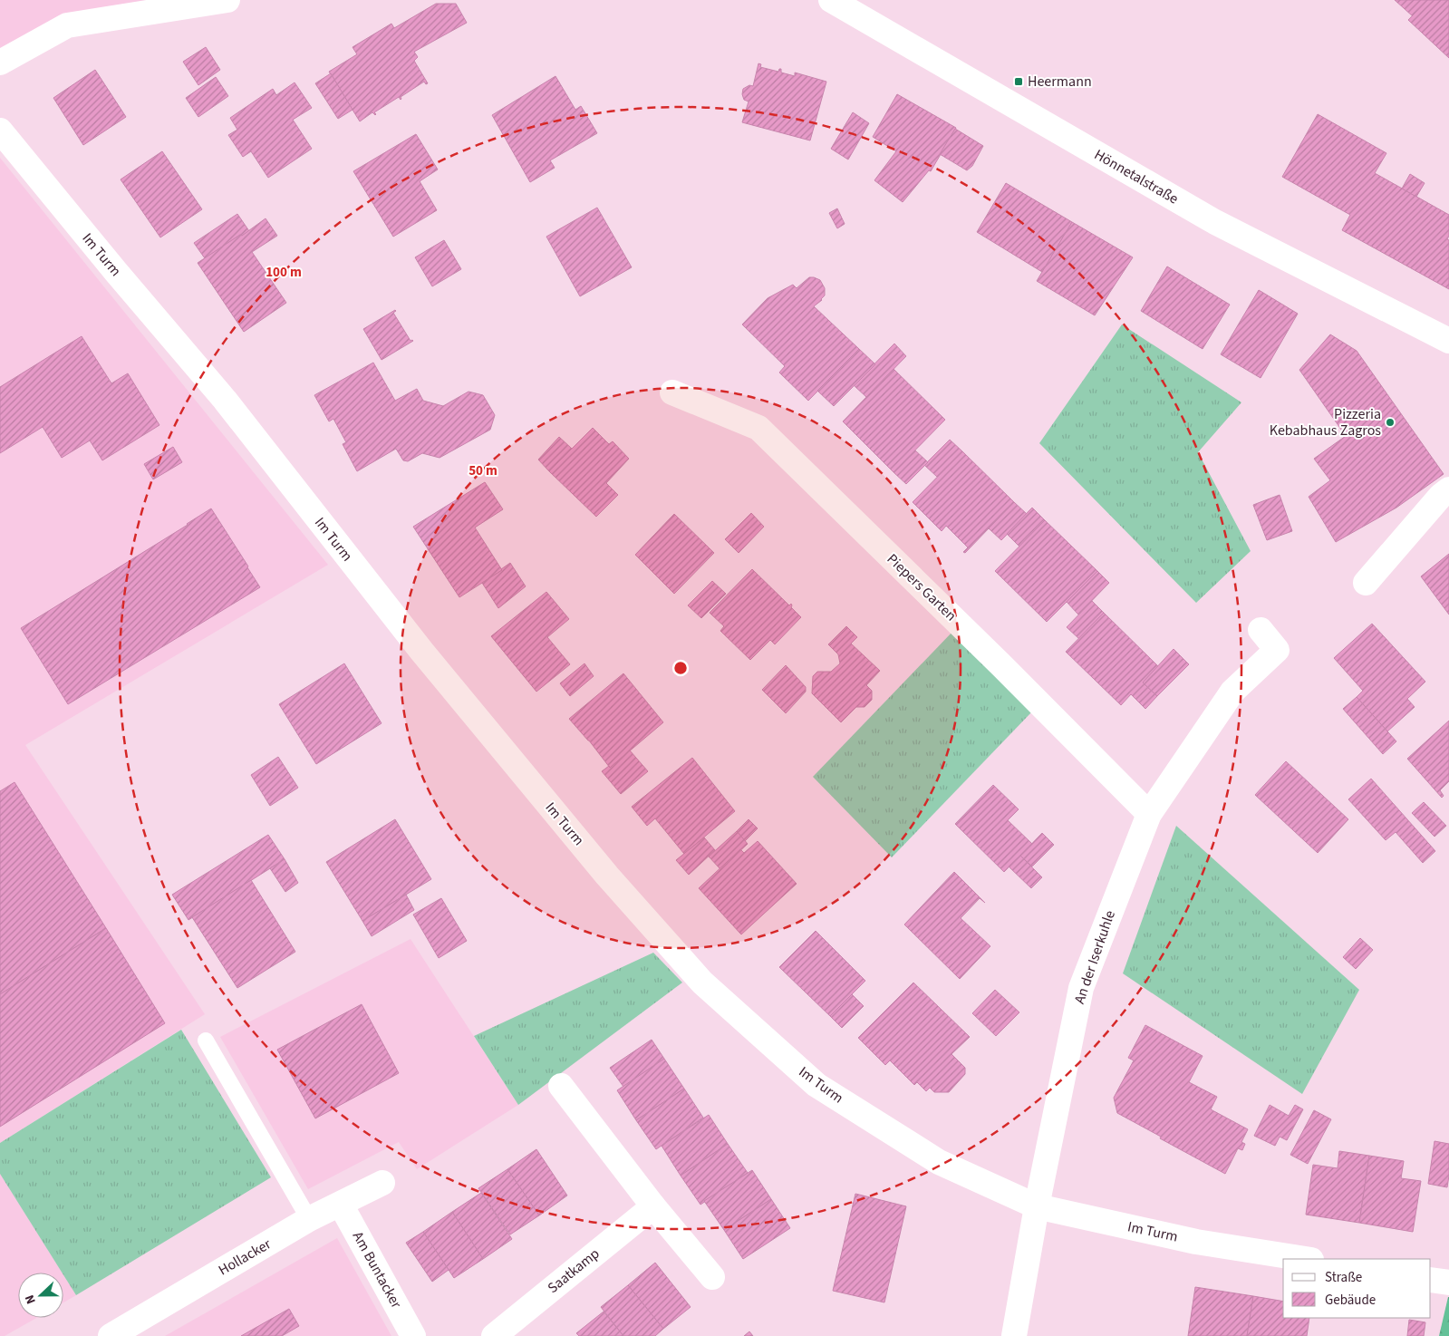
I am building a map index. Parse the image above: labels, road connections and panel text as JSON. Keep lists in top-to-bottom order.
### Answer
{
  "streets": {
    "street": [
      "Hönnetalstraße",
      "Im Turm",
      "Piepers Garten",
      "An der Iserkuhle",
      "Hollacker",
      "Am Buntacker",
      "Saatkamp"
    ]
  },
  "crossings": [
    ["Im Turm", "An der Iserkuhle"],
    ["Piepers Garten", "An der Iserkuhle"],
    ["Hollacker", "Am Buntacker"]
  ],
  "places": {
    "transit": ["Heermann"],
    "other": ["Pizzeria Kebabhaus Zagros"]
  },
  "legend": ["Straße", "Gebäude"],
  "north": "left",
  "rings": ["100 m", "50 m"]
}
